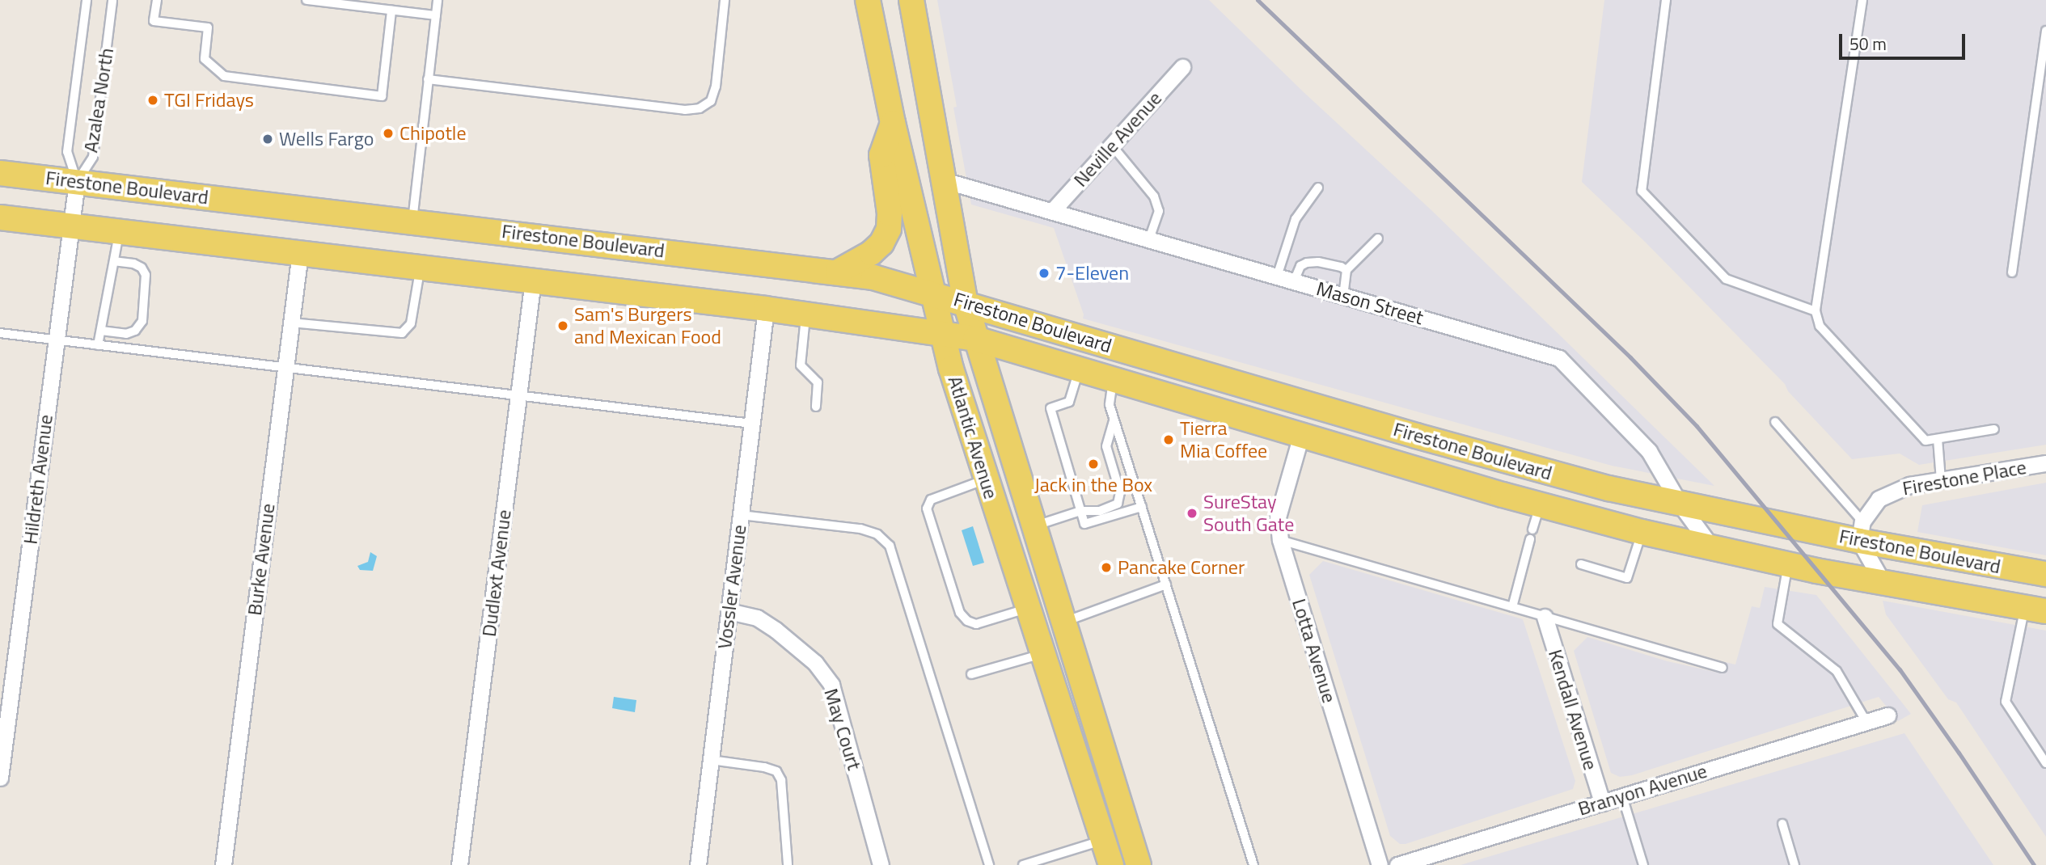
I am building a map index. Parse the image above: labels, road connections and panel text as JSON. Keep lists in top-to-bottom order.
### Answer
{
  "streets": {
    "main road": ["Firestone Boulevard", "Atlantic Avenue"],
    "street": [
      "Neville Avenue",
      "Mason Street",
      "Firestone Place",
      "Hildreth Avenue",
      "Burke Avenue",
      "Dudlext Avenue",
      "Vossler Avenue",
      "Lotta Avenue",
      "Kendall Avenue",
      "May Court",
      "Branyon Avenue"
    ],
    "lane": ["Azalea North"]
  },
  "crossings": [
    ["Azalea North", "Firestone Boulevard"],
    ["Azalea North", "Hildreth Avenue"],
    ["Neville Avenue", "Mason Street"],
    ["Firestone Boulevard", "Mason Street"],
    ["Firestone Boulevard", "Atlantic Avenue"],
    ["Firestone Boulevard", "Firestone Place"],
    ["Firestone Boulevard", "Hildreth Avenue"],
    ["Firestone Boulevard", "Burke Avenue"],
    ["Firestone Boulevard", "Dudlext Avenue"],
    ["Firestone Boulevard", "Vossler Avenue"],
    ["Firestone Boulevard", "Lotta Avenue"],
    ["Mason Street", "Atlantic Avenue"],
    ["Vossler Avenue", "May Court"],
    ["Kendall Avenue", "Branyon Avenue"]
  ],
  "places": [
    "TGI Fridays",
    "Chipotle",
    "Wells Fargo",
    "7-Eleven",
    "Sam's Burgers and Mexican Food",
    "Tierra Mia Coffee",
    "Jack in the Box",
    "SureStay South Gate",
    "Pancake Corner"
  ],
  "scale_bar": "50 m"
}
